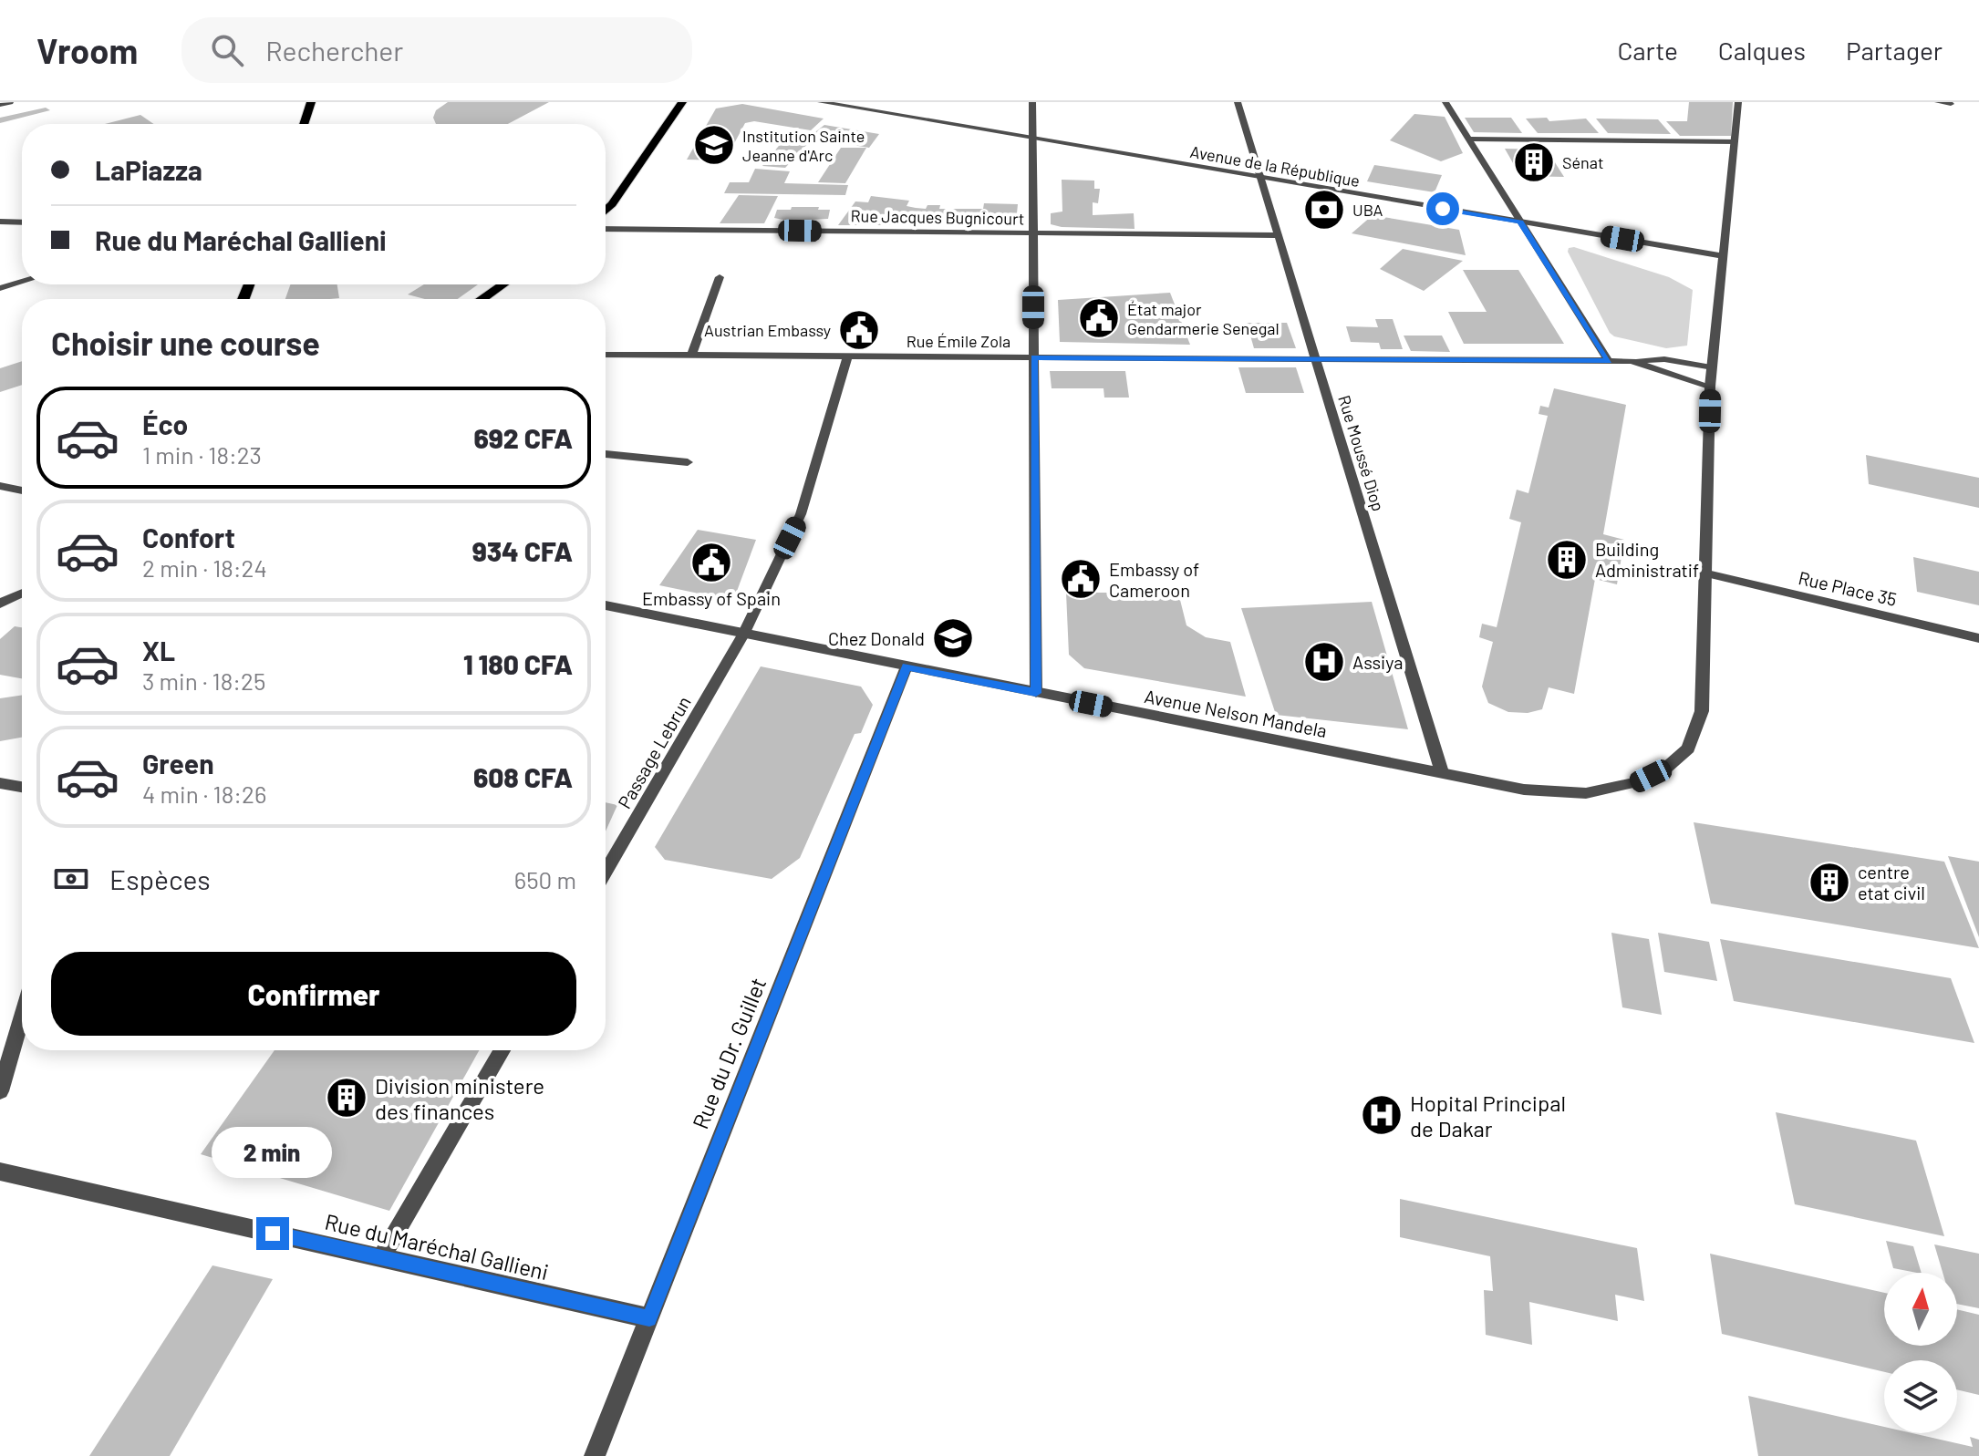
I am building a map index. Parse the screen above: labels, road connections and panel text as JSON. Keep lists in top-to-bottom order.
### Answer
{
  "streets": {
    "street": [
      "Avenue de la République",
      "Rue Jacques Bugnicourt",
      "Rue Émile Zola",
      "Rue Moussé Diop",
      "Rue Place 35",
      "Avenue Nelson Mandela",
      "Passage Lebrun",
      "Rue du Dr. Guillet",
      "Rue du Maréchal Gallieni"
    ]
  },
  "crossings": [
    ["Avenue de la République", "Rue Moussé Diop"],
    ["Rue Jacques Bugnicourt", "Rue Moussé Diop"],
    ["Rue Émile Zola", "Rue Moussé Diop"],
    ["Rue Émile Zola", "Passage Lebrun"],
    ["Rue Moussé Diop", "Avenue Nelson Mandela"],
    ["Rue Place 35", "Avenue Nelson Mandela"],
    ["Avenue Nelson Mandela", "Passage Lebrun"],
    ["Avenue Nelson Mandela", "Rue du Dr. Guillet"],
    ["Rue du Dr. Guillet", "Rue du Maréchal Gallieni"]
  ],
  "places": {
    "school or university": ["Institution Sainte Jeanne d'Arc", "Chez Donald"],
    "building": [
      "Sénat",
      "Building Administratif",
      "centre etat civil",
      "Division ministere des finances"
    ],
    "bank": ["UBA"],
    "public building": [
      "État major Gendarmerie Senegal",
      "Austrian Embassy",
      "Embassy of Spain",
      "Embassy of Cameroon"
    ],
    "hospital": ["Assiya", "Hopital Principal de Dakar"]
  },
  "north": "top",
  "page": {
    "header": "Vroom",
    "search": "Rechercher",
    "nav": ["Carte", "Calques", "Partager"],
    "banner": ["LaPiazza", "Rue du Maréchal Gallieni"],
    "heading": "Choisir une course",
    "list": [
      {
        "name": "Éco",
        "note": "1 min · 18:23",
        "value": "692 CFA"
      },
      {
        "name": "Confort",
        "note": "2 min · 18:24",
        "value": "934 CFA"
      },
      {
        "name": "XL",
        "note": "3 min · 18:25",
        "value": "1 180 CFA"
      },
      {
        "name": "Green",
        "note": "4 min · 18:26",
        "value": "608 CFA"
      }
    ],
    "pay": ["Espèces", "650 m"],
    "buttons": "Confirmer",
    "bubble": "2 min"
  }
}
